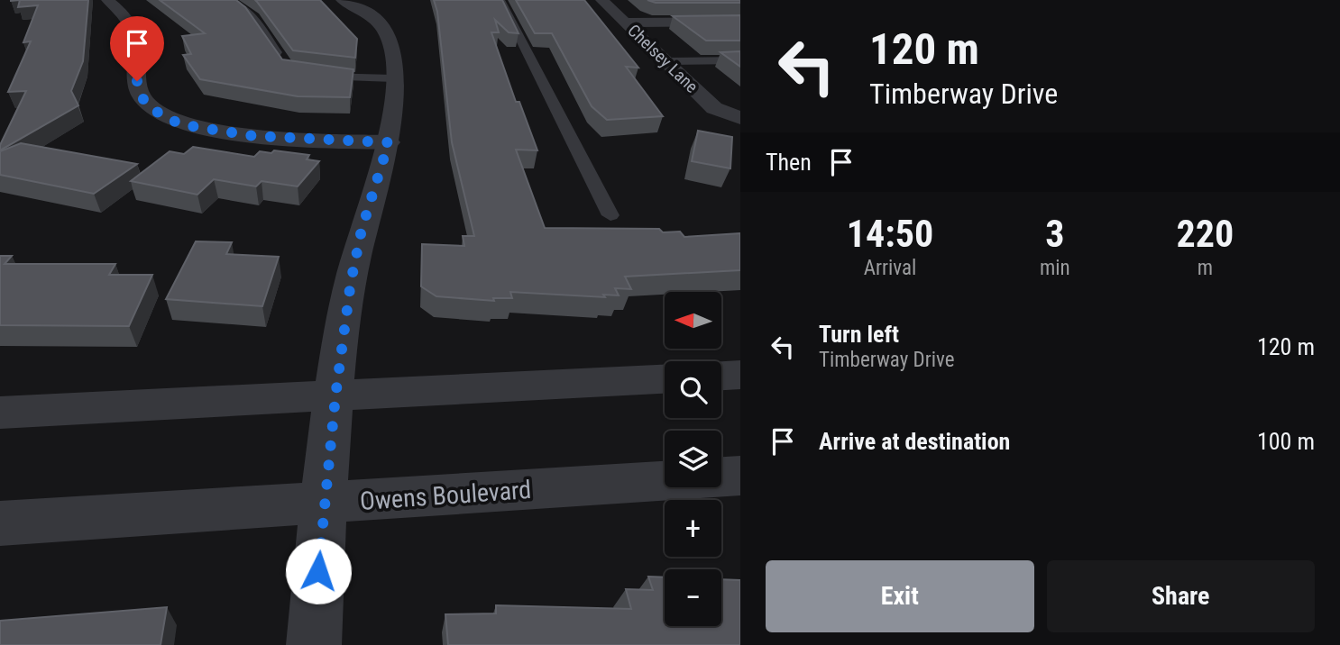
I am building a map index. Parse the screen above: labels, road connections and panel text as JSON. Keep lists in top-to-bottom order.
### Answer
{
  "streets": {
    "street": ["Chelsey Lane", "Owens Boulevard"]
  },
  "north": "left",
  "page": {
    "turn": ["120 m", "Timberway Drive"],
    "then": "Then",
    "eta": [
      "14:50",
      "Arrival",
      "3",
      "min",
      "220",
      "m"
    ],
    "map_buttons": ["+", "−"],
    "list": [
      {
        "name": "Turn left",
        "note": "Timberway Drive",
        "value": "120 m"
      },
      {
        "name": "Arrive at destination",
        "value": "100 m"
      }
    ],
    "buttons": ["Exit", "Share"]
  }
}
